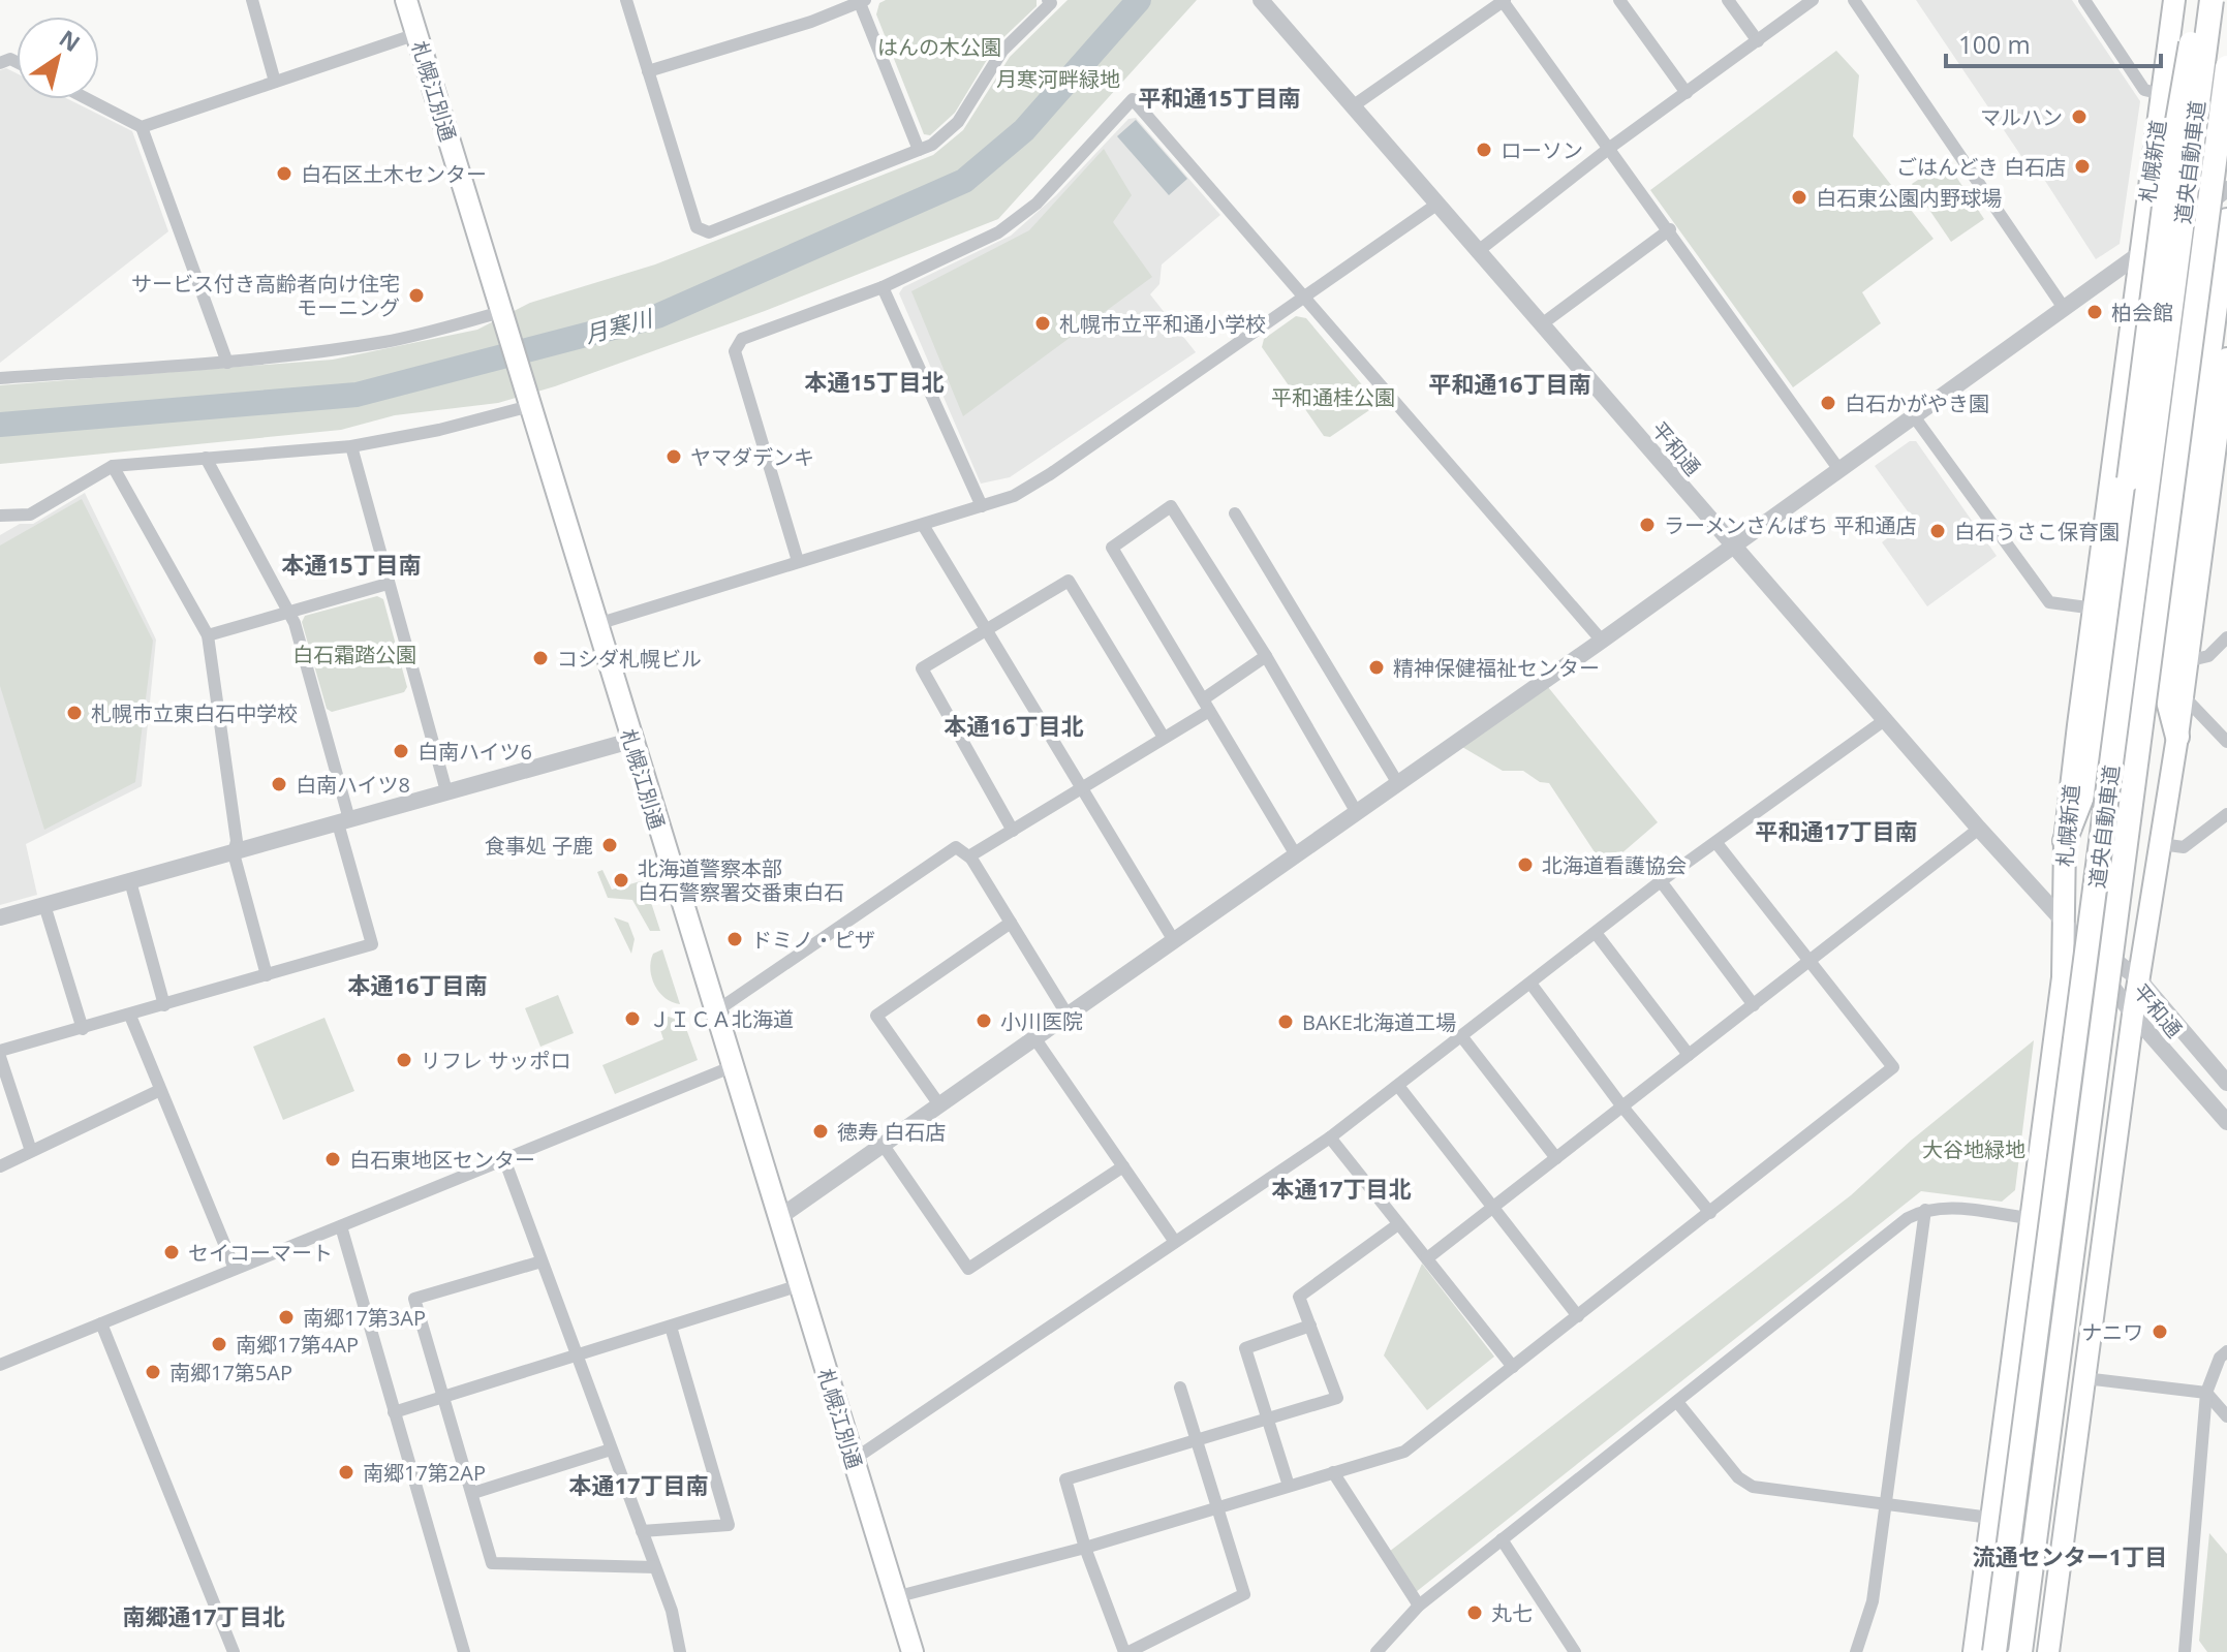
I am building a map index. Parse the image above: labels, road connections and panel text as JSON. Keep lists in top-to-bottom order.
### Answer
{
  "streets": {
    "highway": ["札幌江別通", "札幌新道", "道央自動車道"],
    "street": ["平和通"]
  },
  "crossings": [
    ["札幌新道", "平和通"]
  ],
  "districts": [
    "平和通15丁目南",
    "本通15丁目北",
    "平和通16丁目南",
    "本通15丁目南",
    "本通16丁目北",
    "平和通17丁目南",
    "本通16丁目南",
    "本通17丁目北",
    "本通17丁目南",
    "流通センター1丁目",
    "南郷通17丁目北"
  ],
  "water": ["月寒川"],
  "parks": [
    "はんの木公園",
    "月寒河畔緑地",
    "平和通桂公園",
    "白石霜踏公園",
    "大谷地緑地"
  ],
  "places": [
    "マルハン",
    "ローソン",
    "ごはんどき 白石店",
    "白石区土木センター",
    "白石東公園内野球場",
    "サービス付き高齢者向け住宅 モーニング",
    "柏会館",
    "札幌市立平和通小学校",
    "白石かがやき園",
    "ヤマダデンキ",
    "ラーメンさんぱち 平和通店",
    "白石うさこ保育園",
    "コシダ札幌ビル",
    "精神保健福祉センター",
    "札幌市立東白石中学校",
    "白南ハイツ6",
    "白南ハイツ8",
    "食事処 子鹿",
    "北海道看護協会",
    "北海道警察本部 白石警察署交番東白石",
    "ドミノ・ピザ",
    "ＪＩＣＡ北海道",
    "小川医院",
    "BAKE北海道工場",
    "リフレ サッポロ",
    "徳寿 白石店",
    "白石東地区センター",
    "セイコーマート",
    "南郷17第3AP",
    "ナニワ",
    "南郷17第4AP",
    "南郷17第5AP",
    "南郷17第2AP",
    "丸七"
  ],
  "scale_bar": "100 m",
  "north": "top right"
}
